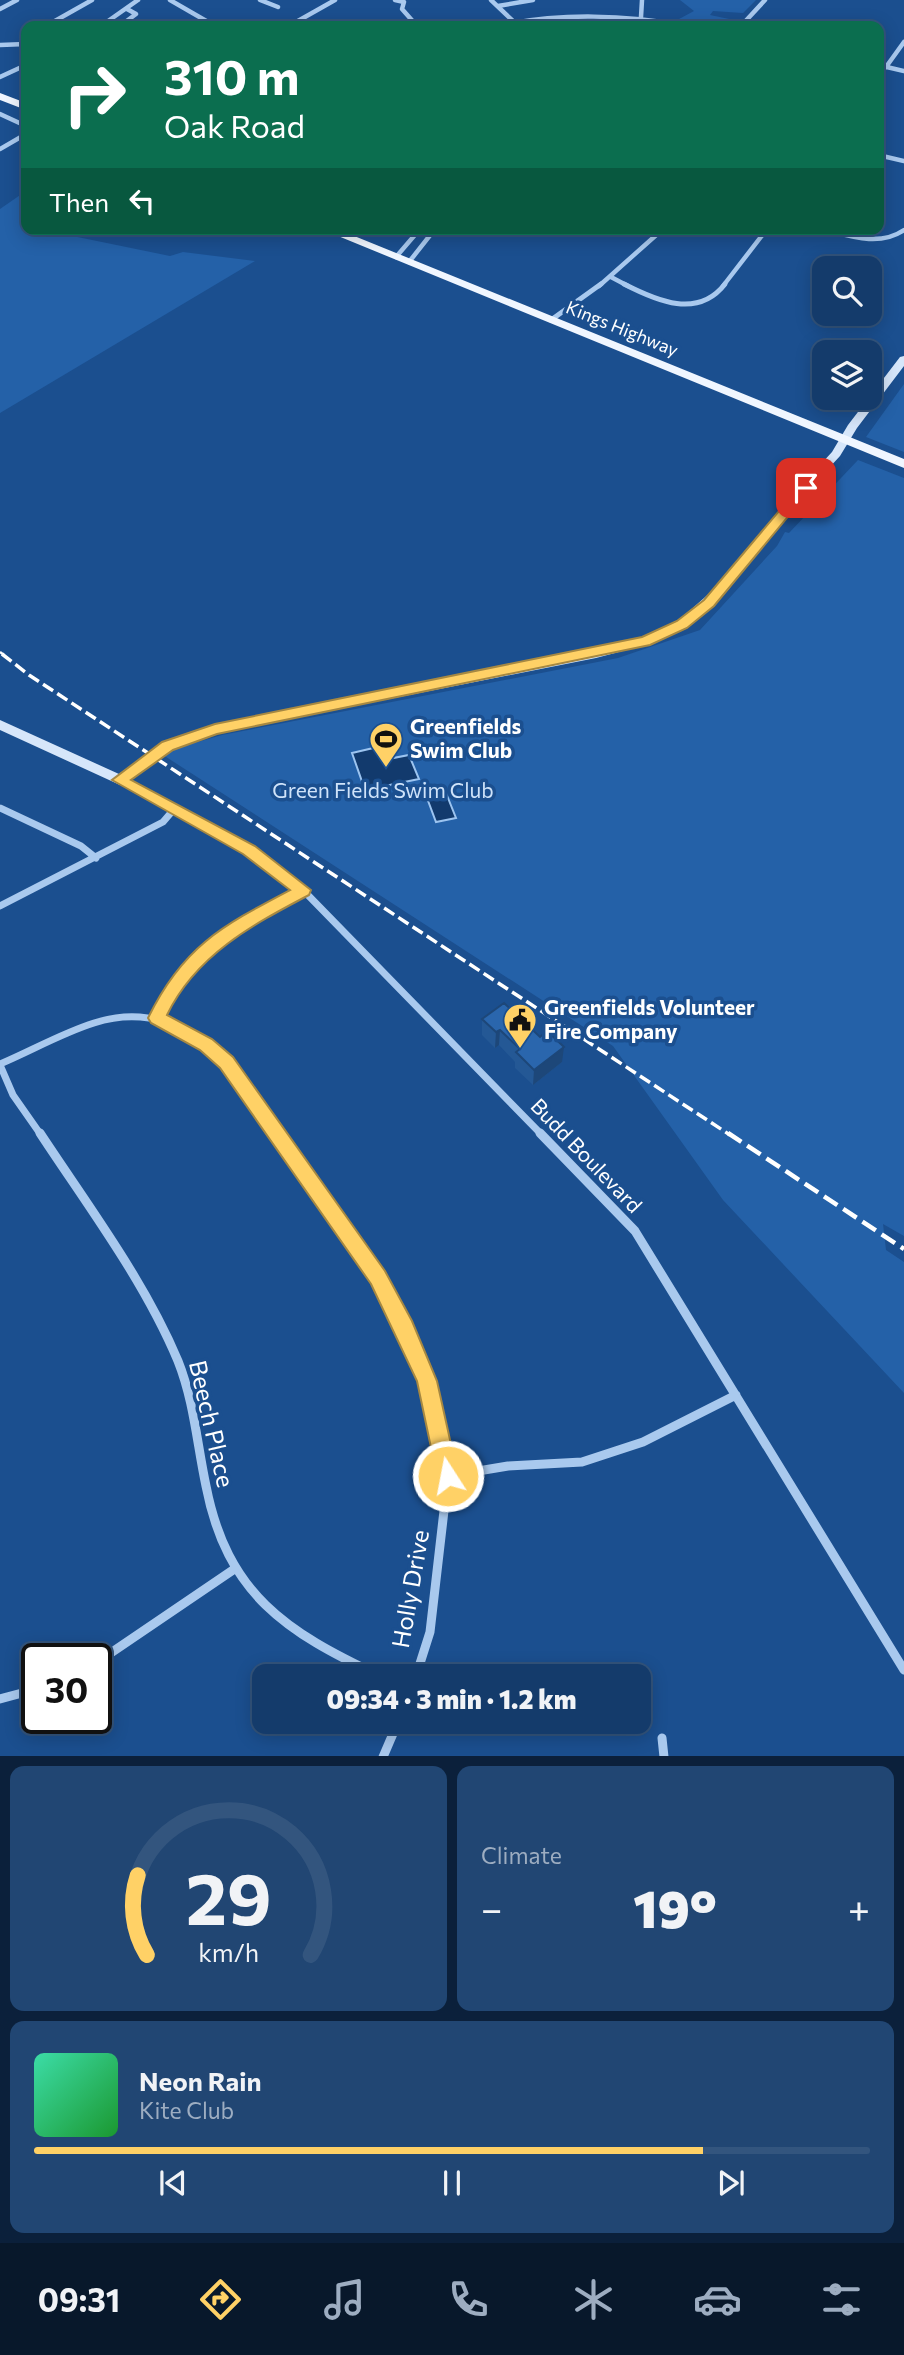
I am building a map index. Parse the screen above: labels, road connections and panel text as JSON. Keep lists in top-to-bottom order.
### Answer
{
  "streets": {
    "main road": ["Kings Highway"],
    "street": ["Budd Boulevard", "Beech Place", "Holly Drive"]
  },
  "crossings": [
    ["Beech Place", "Holly Drive"]
  ],
  "parks": ["Green Fields Swim Club"],
  "places": {
    "sports": ["Greenfields Swim Club"],
    "public building": ["Greenfields Volunteer Fire Company"]
  },
  "page": {
    "turn": ["310 m", "Oak Road"],
    "then": "Then",
    "limit": "30",
    "trip": "09:34 · 3 min · 1.2 km",
    "tile": "Climate",
    "heat": ["−", "19°", "+"],
    "song": ["Neon Rain", "Kite Club"],
    "tabs": "09:31",
    "gauge": ["29", "km/h"]
  }
}
